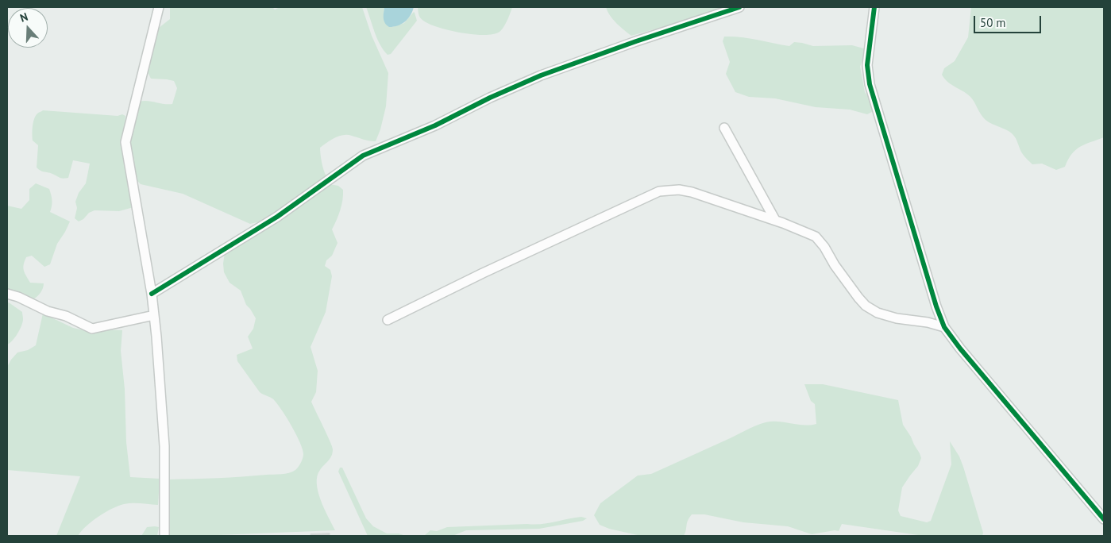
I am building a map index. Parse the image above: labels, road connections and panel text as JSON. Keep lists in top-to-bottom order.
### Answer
{
  "scale_bar": "50 m",
  "north": "top"
}
